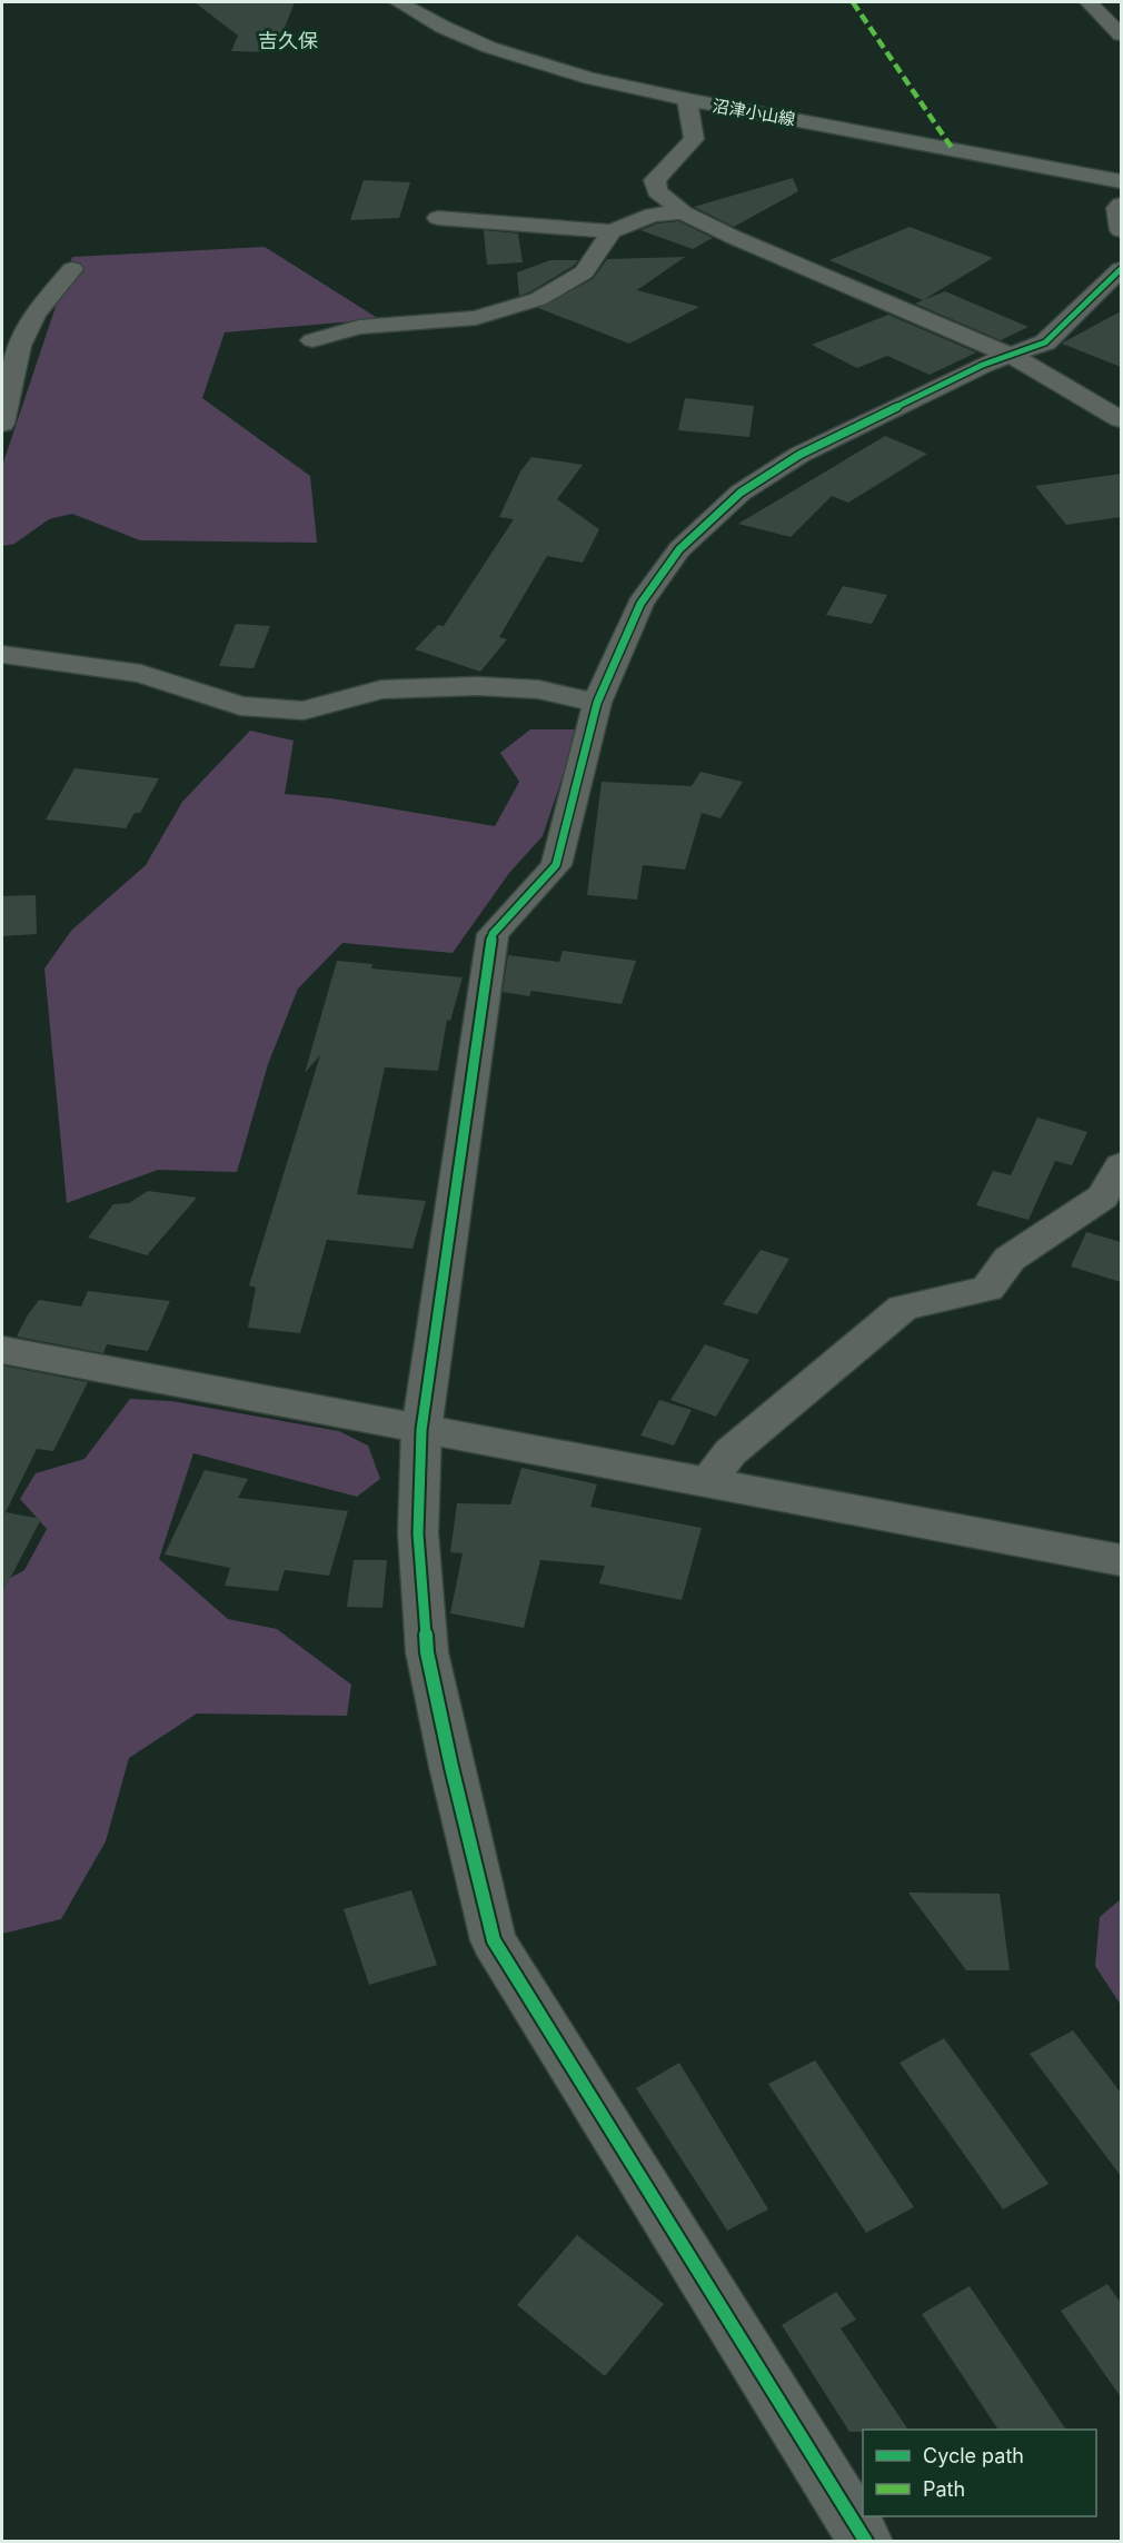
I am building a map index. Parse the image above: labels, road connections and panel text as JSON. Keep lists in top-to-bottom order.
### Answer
{
  "streets": {
    "main road": ["沼津小山線"]
  },
  "districts": ["吉久保"],
  "legend": ["Cycle path", "Path"]
}
